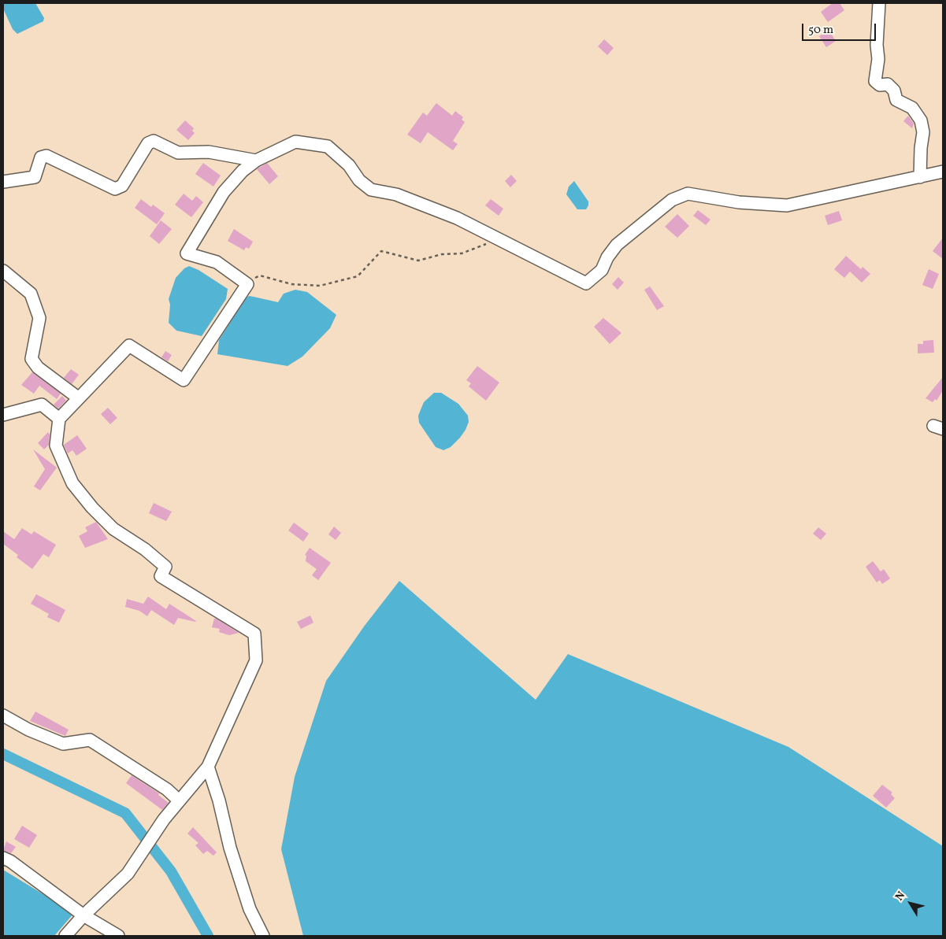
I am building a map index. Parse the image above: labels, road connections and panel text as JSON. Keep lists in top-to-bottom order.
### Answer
{
  "scale_bar": "50 m",
  "north": "top left"
}
